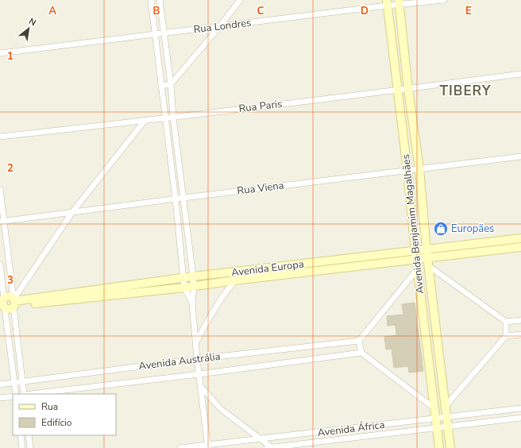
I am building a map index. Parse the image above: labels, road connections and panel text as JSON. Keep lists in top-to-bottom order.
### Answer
{
  "streets": {
    "main road": ["Avenida Benjamim Magalhães", "Avenida Europa"],
    "street": [
      "Rua Londres",
      "Rua Paris",
      "Rua Viena",
      "Avenida Austrália",
      "Avenida África"
    ]
  },
  "crossings": [
    ["Rua Londres", "Avenida Benjamim Magalhães"],
    ["Rua Paris", "Avenida Benjamim Magalhães"],
    ["Rua Viena", "Avenida Benjamim Magalhães"],
    ["Avenida Benjamim Magalhães", "Avenida Europa"],
    ["Avenida Benjamim Magalhães", "Avenida África"]
  ],
  "districts": ["TIBERY"],
  "places": {
    "shop": ["Europães"]
  },
  "legend": ["Rua", "Edifício"],
  "north": "top right",
  "grid": {
    "columns": [
      "A",
      "B",
      "C",
      "D",
      "E"
    ],
    "rows": ["1", "2", "3"]
  }
}
